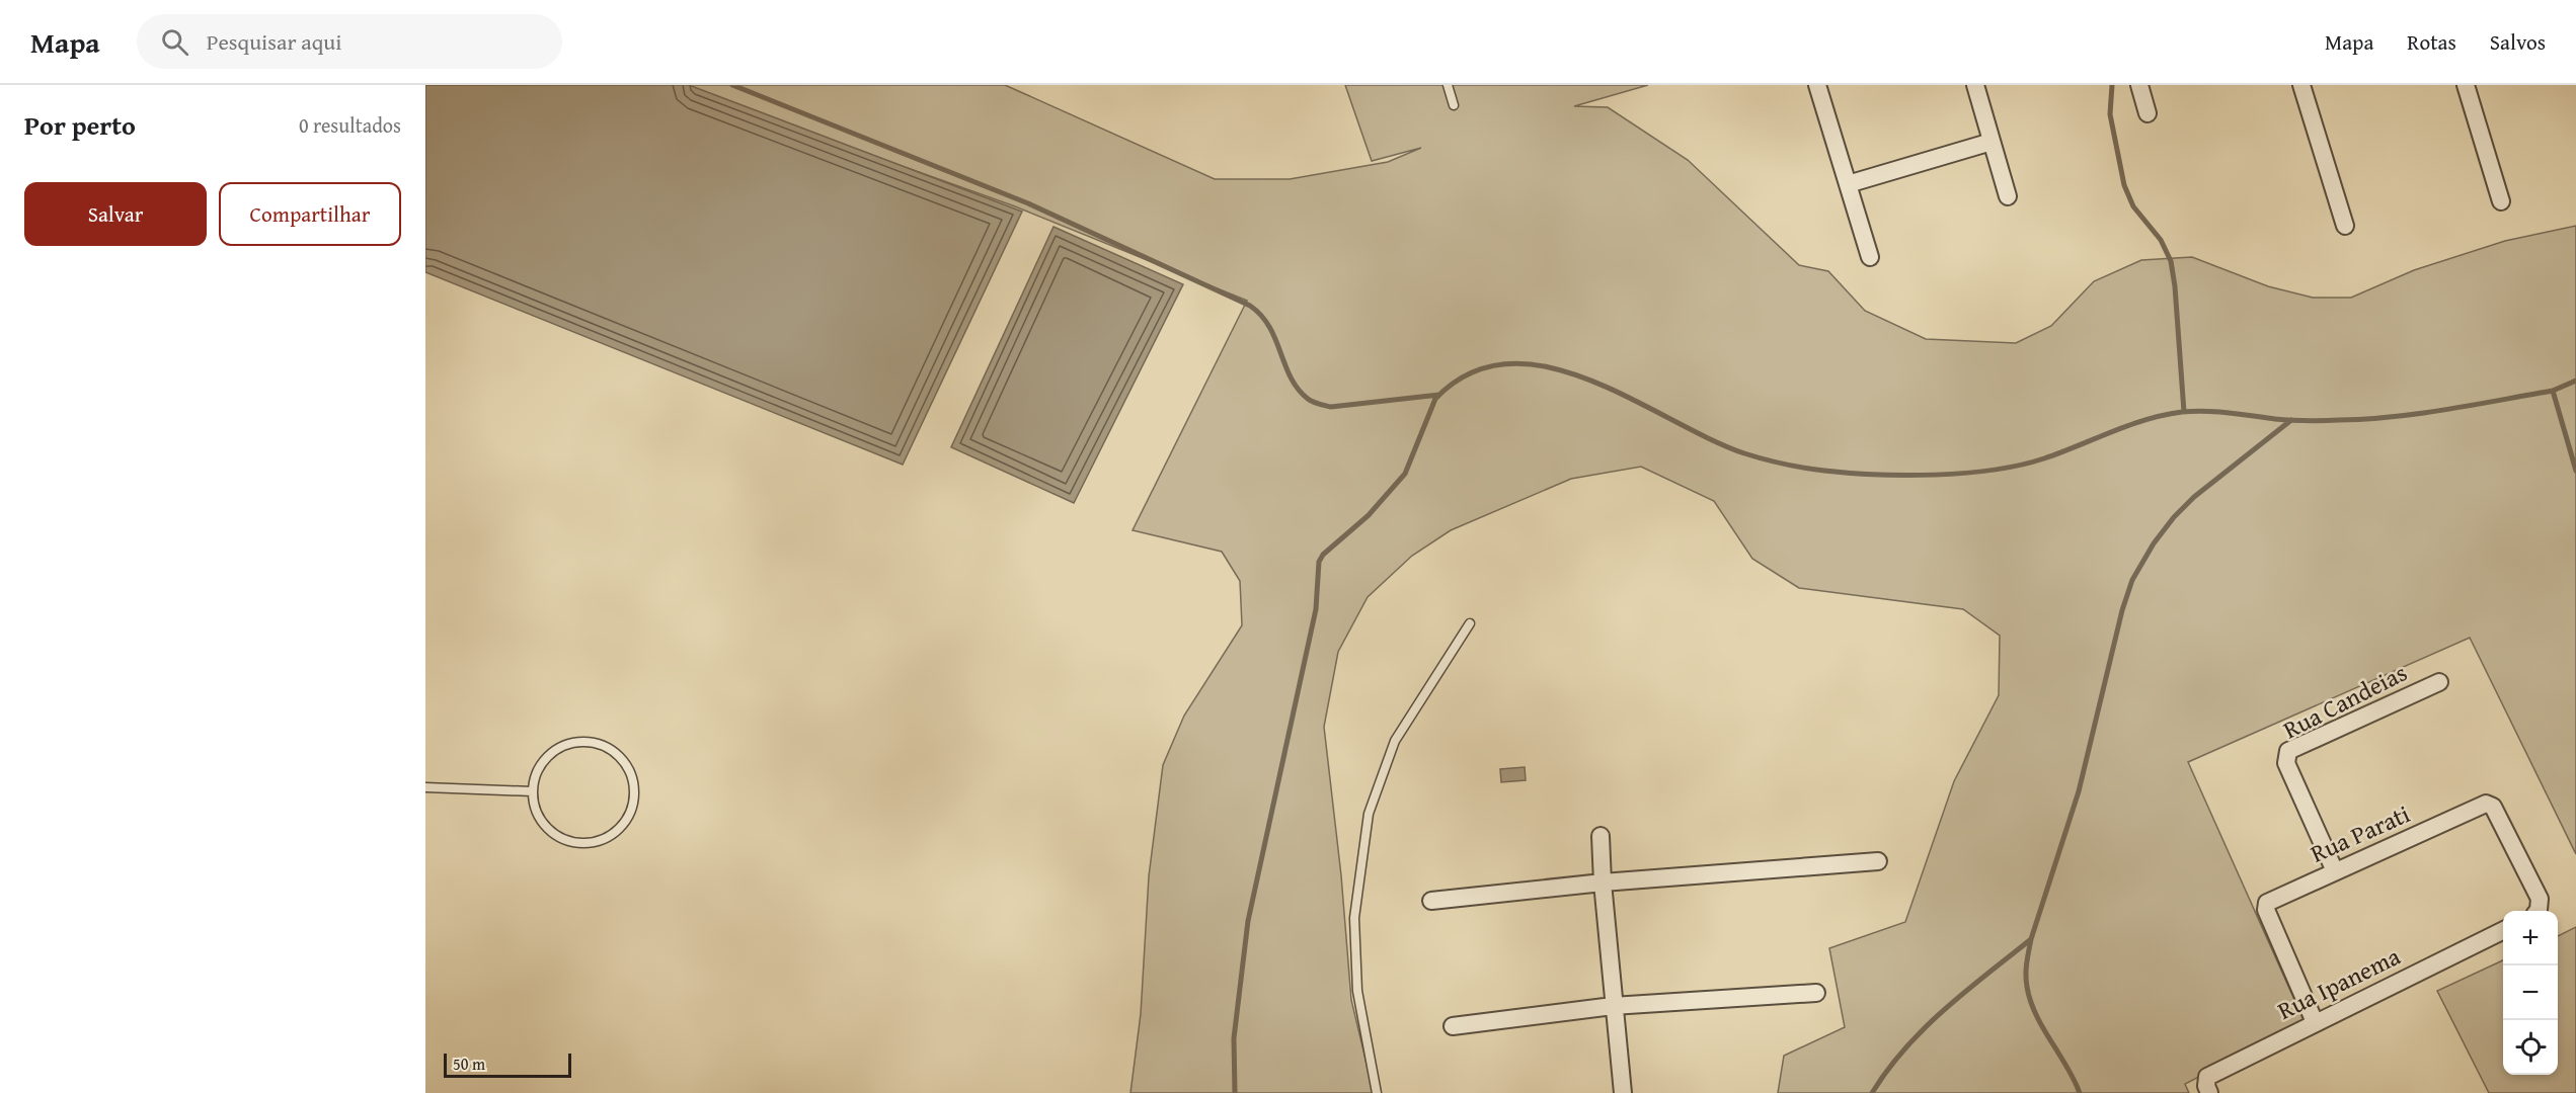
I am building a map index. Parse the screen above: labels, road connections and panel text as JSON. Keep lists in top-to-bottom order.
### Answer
{
  "streets": {
    "street": ["Rua Candeias", "Rua Parati", "Rua Ipanema"]
  },
  "crossings": [
    ["Rua Candeias", "Rua Parati"],
    ["Rua Parati", "Rua Ipanema"]
  ],
  "scale_bar": "50 m",
  "page": {
    "header": "Mapa",
    "search": "Pesquisar aqui",
    "nav": ["Mapa", "Rotas", "Salvos"],
    "heading": ["Por perto", "0 resultados"],
    "buttons": ["Salvar", "Compartilhar"],
    "map_buttons": ["+", "−"],
    "scale": "50 m"
  }
}
